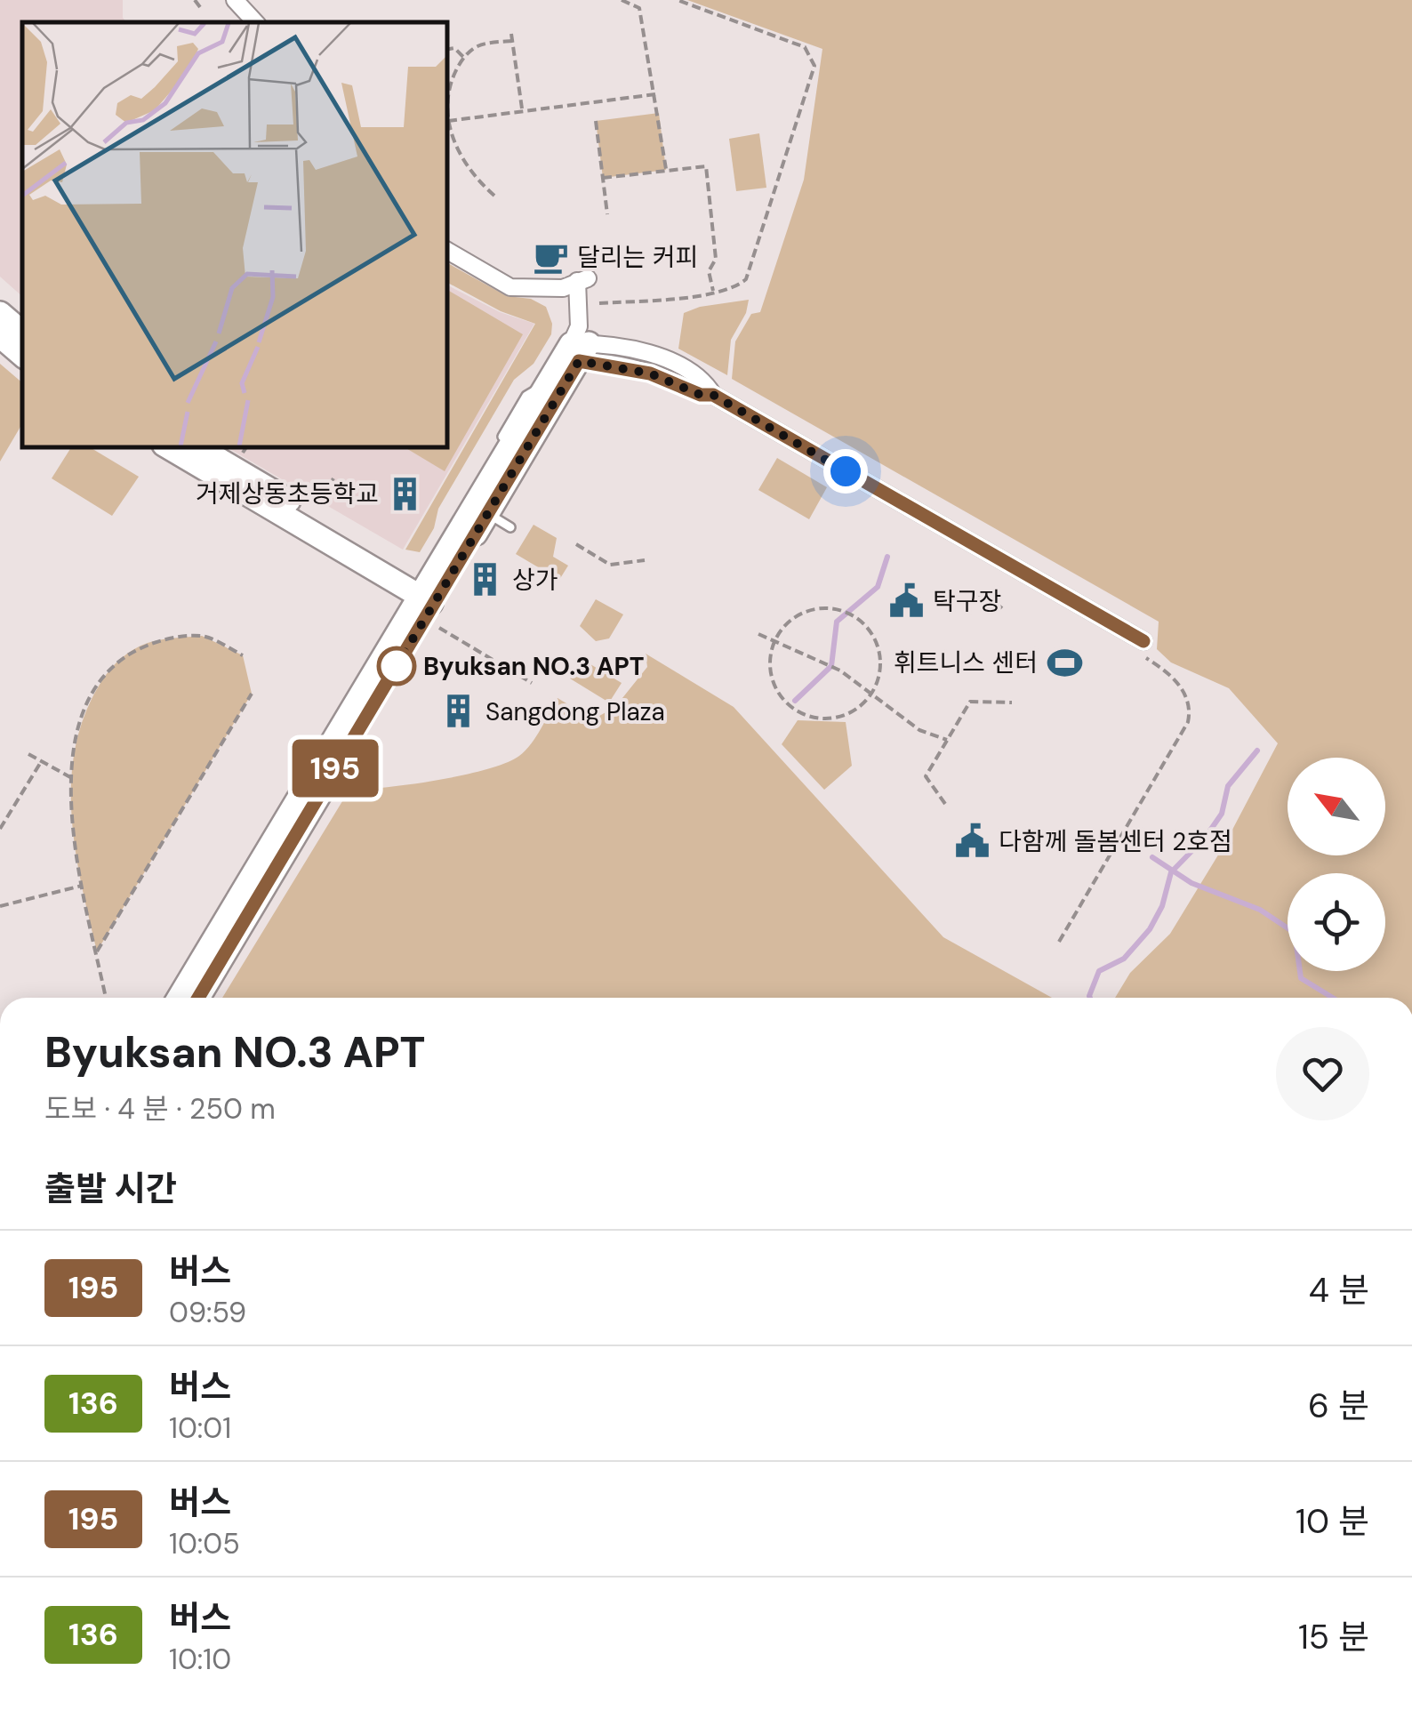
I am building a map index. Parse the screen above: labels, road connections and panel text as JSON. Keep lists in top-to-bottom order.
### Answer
{
  "places": {
    "cafe": ["달리는 커피"],
    "building": ["거제상동초등학교", "상가", "Sangdong Plaza"],
    "public building": ["탁구장", "다함께 돌봄센터 2호점"],
    "sports": ["휘트니스 센터"],
    "other": ["Byuksan NO.3 APT"]
  },
  "lines": ["bus line 195"],
  "north": "top left",
  "page": {
    "on_map": "195",
    "heading": [
      ["Byuksan NO.3 APT", "도보 · 4 분 · 250 m"],
      "출발 시간"
    ],
    "list": [
      {
        "mark": "195",
        "name": "버스",
        "note": "09:59",
        "value": "4 분"
      },
      {
        "mark": "136",
        "name": "버스",
        "note": "10:01",
        "value": "6 분"
      },
      {
        "mark": "195",
        "name": "버스",
        "note": "10:05",
        "value": "10 분"
      },
      {
        "mark": "136",
        "name": "버스",
        "note": "10:10",
        "value": "15 분"
      }
    ]
  }
}
